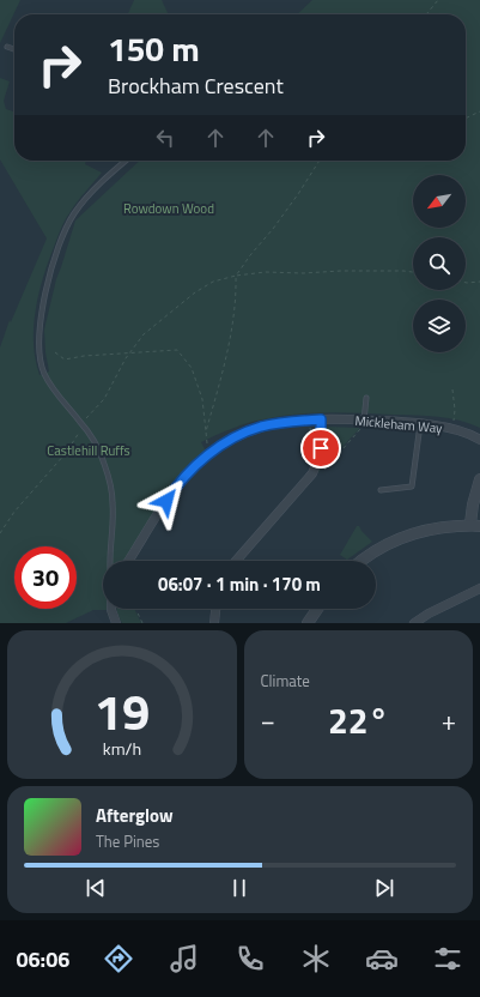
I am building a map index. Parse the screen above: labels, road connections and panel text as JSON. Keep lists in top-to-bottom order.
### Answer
{
  "streets": {
    "street": ["Mickleham Way"]
  },
  "parks": ["Rowdown Wood", "Castlehill Ruffs"],
  "north": "bottom left",
  "page": {
    "turn": ["150 m", "Brockham Crescent"],
    "limit": "30",
    "trip": "06:07 · 1 min · 170 m",
    "tile": "Climate",
    "heat": ["−", "22°", "+"],
    "song": ["Afterglow", "The Pines"],
    "tabs": "06:06",
    "gauge": ["19", "km/h"]
  }
}
